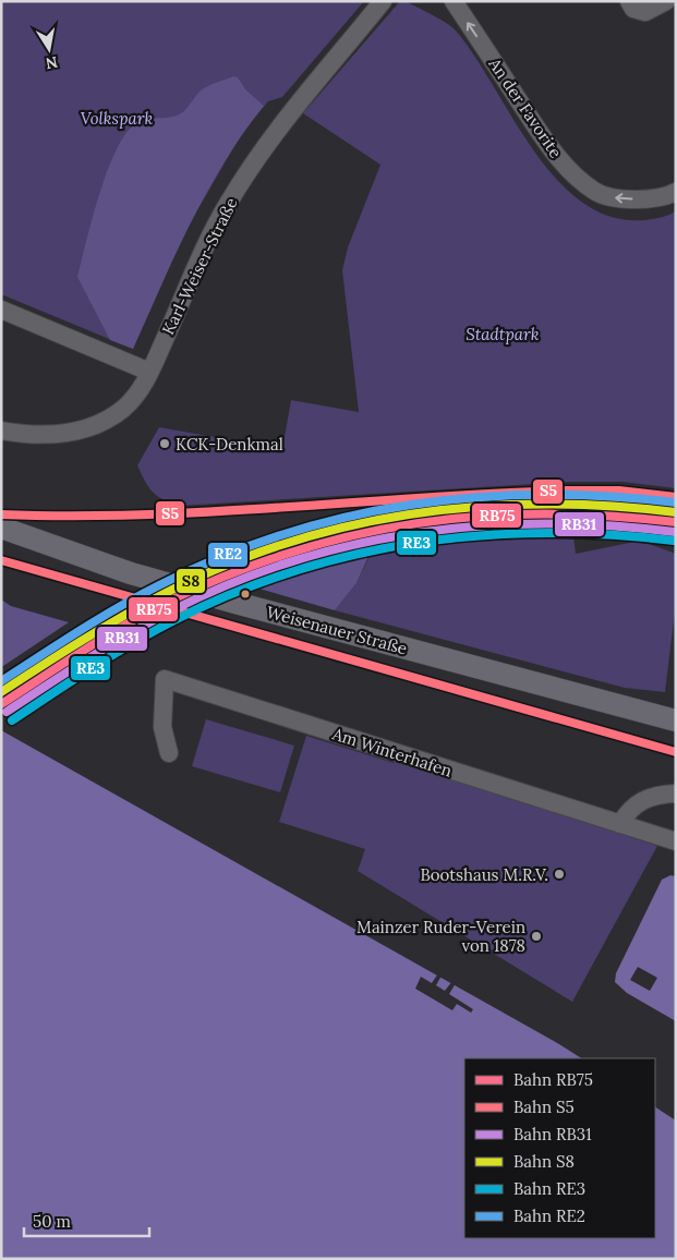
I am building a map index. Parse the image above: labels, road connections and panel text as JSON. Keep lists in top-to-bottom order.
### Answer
{
  "streets": {
    "main road": ["Weisenauer Straße"],
    "street": ["An der Favorite", "Karl-Weiser-Straße", "Am Winterhafen"]
  },
  "one_way": ["An der Favorite"],
  "parks": ["Volkspark", "Stadtpark"],
  "places": ["KCK-Denkmal", "Bootshaus M.R.V.", "Mainzer Ruder-Verein von 1878"],
  "lines": [
    "rail line S5",
    "rail line RE2",
    "rail line S8",
    "rail line RB75",
    "rail line RB31",
    "rail line RE3"
  ],
  "legend": [
    "Bahn RB75",
    "Bahn S5",
    "Bahn RB31",
    "Bahn S8",
    "Bahn RE3",
    "Bahn RE2"
  ],
  "scale_bar": "50 m",
  "north": "bottom"
}
